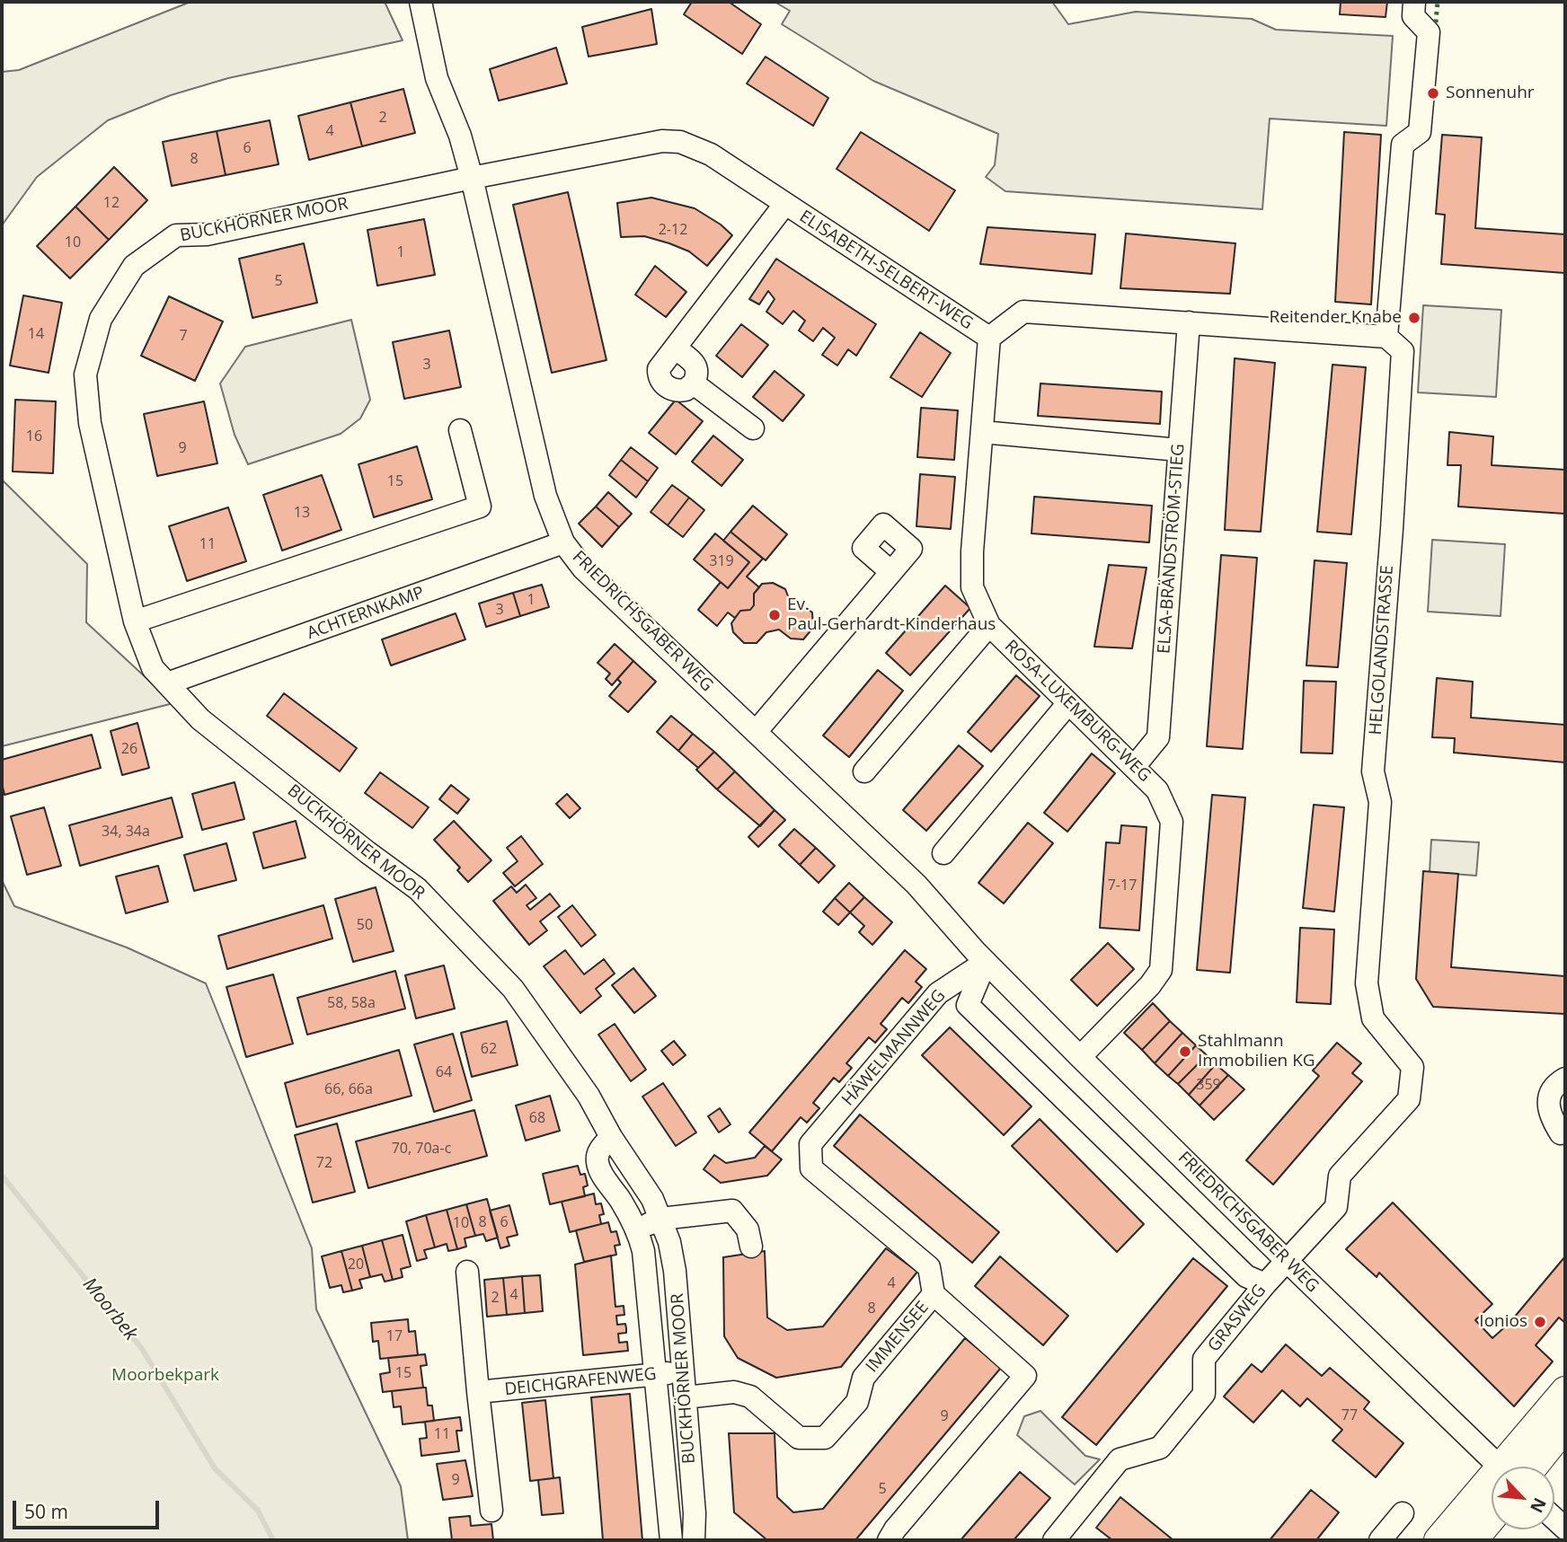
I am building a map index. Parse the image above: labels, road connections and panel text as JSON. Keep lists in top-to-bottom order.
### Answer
{
  "streets": {
    "street": [
      "BUCKHÖRNER MOOR",
      "ELISABETH-SELBERT-WEG",
      "ELSA-BRÄNDSTRÖM-STIEG",
      "ACHTERNKAMP",
      "FRIEDRICHSGABER WEG",
      "HELGOLANDSTRASSE",
      "ROSA-LUXEMBURG-WEG",
      "HÄWELMANNWEG",
      "GRASWEG",
      "IMMENSEE",
      "DEICHGRAFENWEG"
    ]
  },
  "crossings": [
    ["BUCKHÖRNER MOOR", "ELISABETH-SELBERT-WEG"],
    ["BUCKHÖRNER MOOR", "ACHTERNKAMP"],
    ["BUCKHÖRNER MOOR", "FRIEDRICHSGABER WEG"],
    ["BUCKHÖRNER MOOR", "IMMENSEE"],
    ["BUCKHÖRNER MOOR", "DEICHGRAFENWEG"],
    ["ELISABETH-SELBERT-WEG", "ELSA-BRÄNDSTRÖM-STIEG"],
    ["ELISABETH-SELBERT-WEG", "FRIEDRICHSGABER WEG"],
    ["ELISABETH-SELBERT-WEG", "HELGOLANDSTRASSE"],
    ["ELISABETH-SELBERT-WEG", "ROSA-LUXEMBURG-WEG"],
    ["ELSA-BRÄNDSTRÖM-STIEG", "ROSA-LUXEMBURG-WEG"],
    ["ACHTERNKAMP", "FRIEDRICHSGABER WEG"],
    ["FRIEDRICHSGABER WEG", "HELGOLANDSTRASSE"],
    ["FRIEDRICHSGABER WEG", "ROSA-LUXEMBURG-WEG"],
    ["FRIEDRICHSGABER WEG", "HÄWELMANNWEG"],
    ["FRIEDRICHSGABER WEG", "GRASWEG"],
    ["HELGOLANDSTRASSE", "GRASWEG"],
    ["HÄWELMANNWEG", "IMMENSEE"]
  ],
  "water": ["Moorbek"],
  "parks": ["Moorbekpark"],
  "places": [
    "Sonnenuhr",
    "Reitender Knabe",
    "Ev. Paul-Gerhardt-Kinderhaus",
    "Stahlmann Immobilien KG",
    "Ionios"
  ],
  "house_numbers": [
    "2",
    "4",
    "6",
    "8",
    "12",
    "2-12",
    "10",
    "1",
    "5",
    "14",
    "7",
    "3",
    "16",
    "9",
    "15",
    "13",
    "11",
    "319",
    "1",
    "3",
    "26",
    "34, 34a",
    "7-17",
    "50",
    "58, 58a",
    "62",
    "64",
    "359",
    "66, 66a",
    "68",
    "70, 70a-c",
    "72",
    "8",
    "6",
    "10",
    "20",
    "4",
    "4",
    "2",
    "8",
    "17",
    "15",
    "77",
    "9",
    "11",
    "9",
    "5"
  ],
  "scale_bar": "50 m",
  "north": "bottom right"
}
